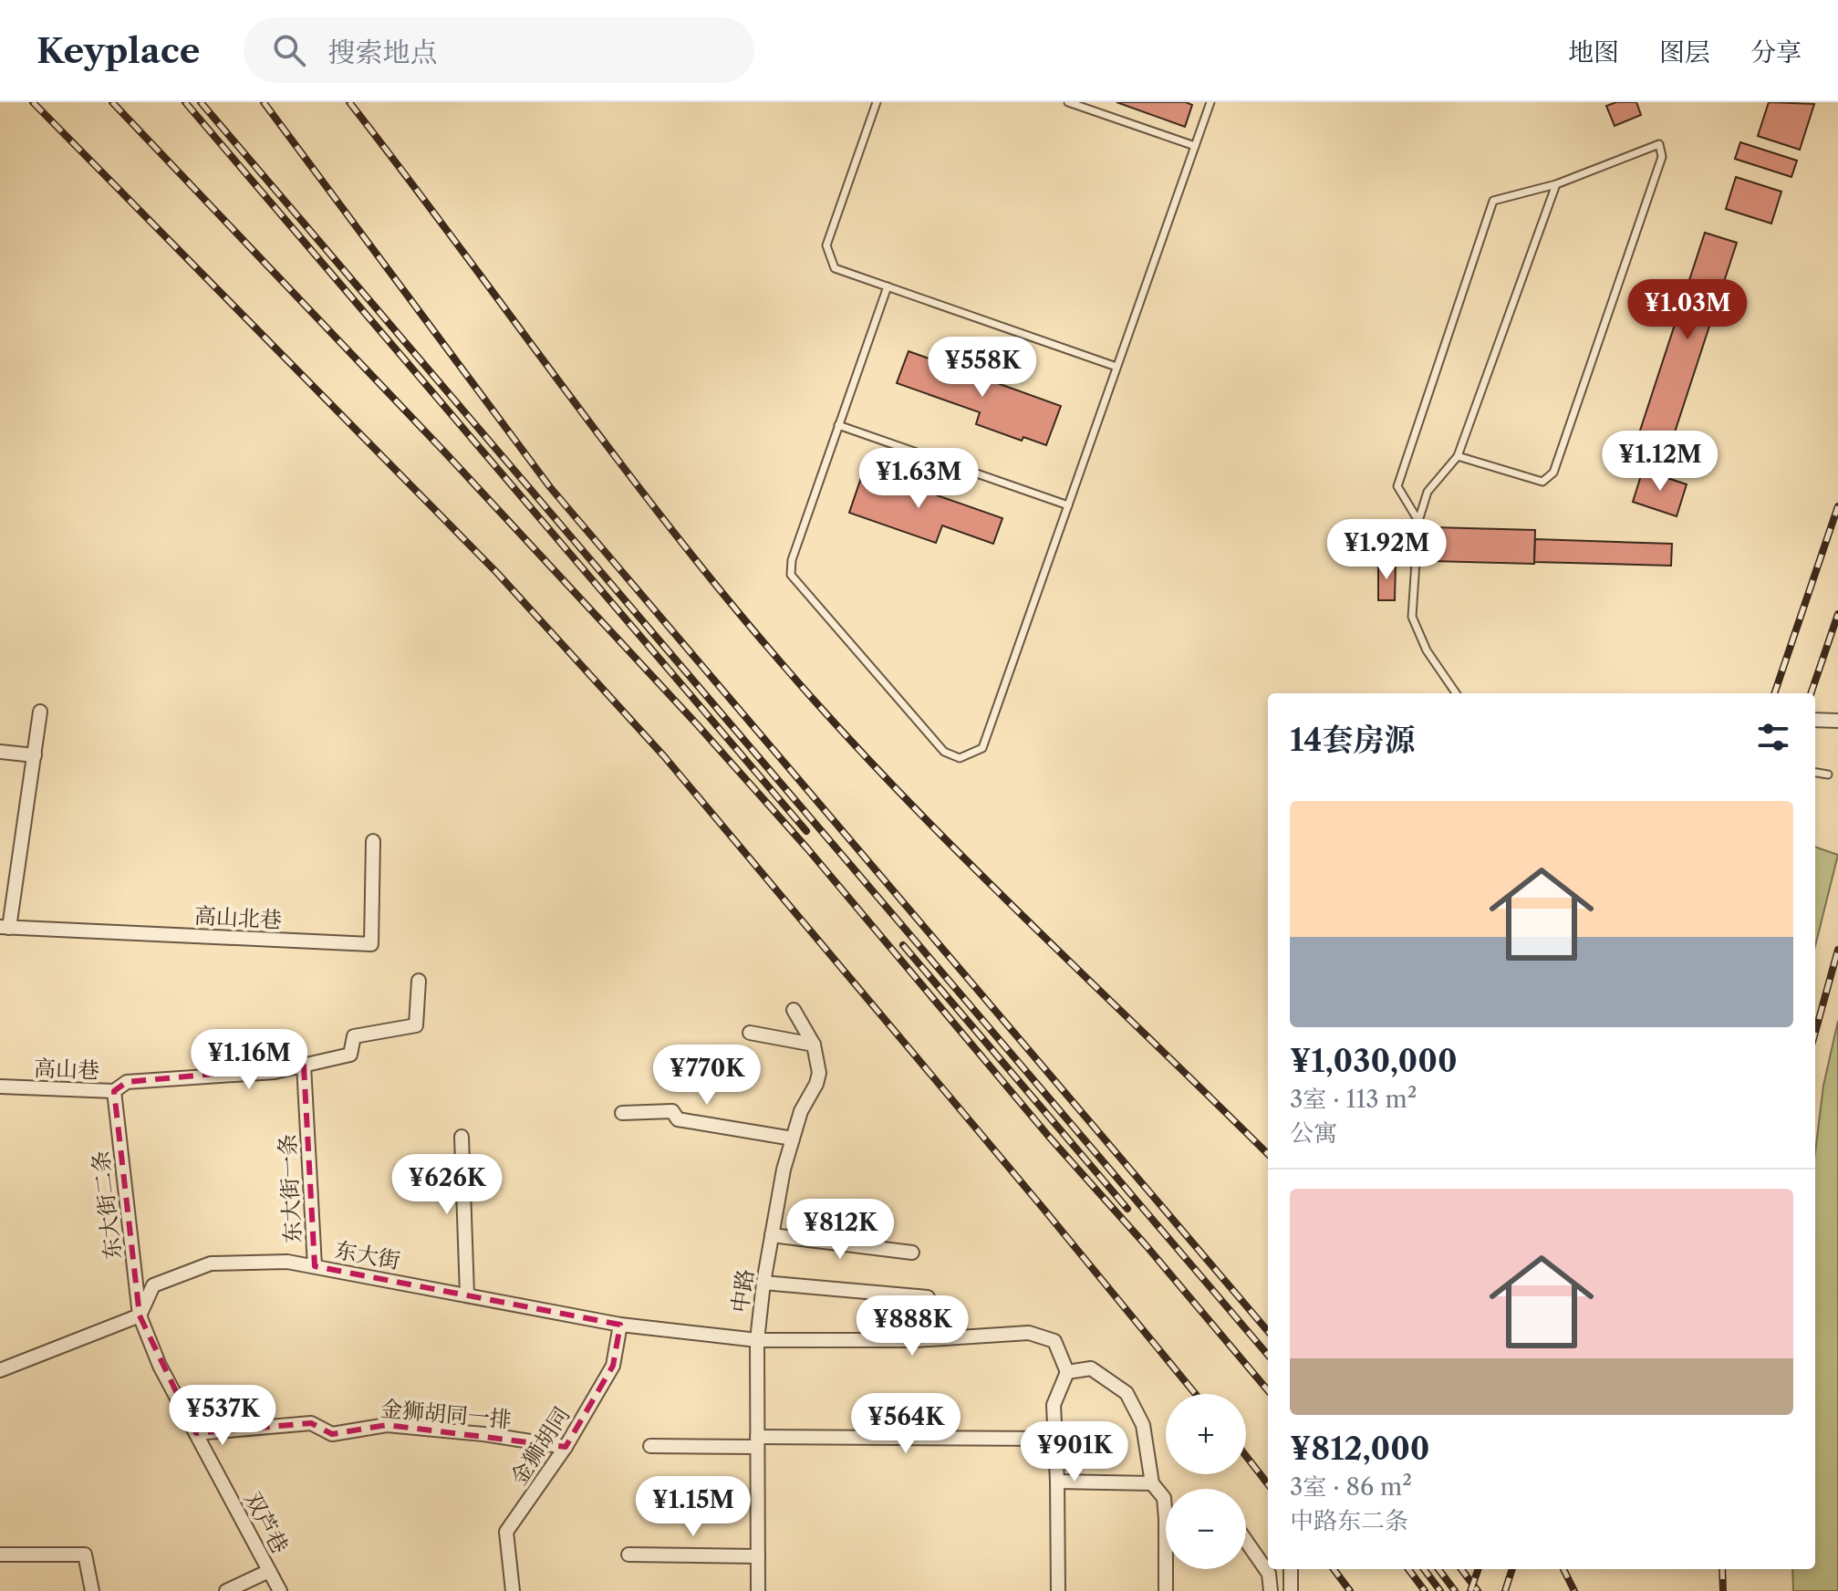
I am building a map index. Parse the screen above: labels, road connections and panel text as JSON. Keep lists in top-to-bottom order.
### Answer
{
  "streets": {
    "street": [
      "高山北巷",
      "高山巷",
      "东大街一条",
      "东大街二条",
      "东大街",
      "中路",
      "金狮胡同一排",
      "金狮胡同",
      "双芦巷"
    ]
  },
  "crossings": [
    ["高山巷", "东大街一条"],
    ["高山巷", "东大街二条"],
    ["东大街一条", "东大街"],
    ["东大街二条", "东大街"],
    ["东大街二条", "双芦巷"],
    ["东大街", "中路"],
    ["东大街", "金狮胡同"],
    ["东大街", "双芦巷"],
    ["金狮胡同一排", "金狮胡同"],
    ["金狮胡同一排", "双芦巷"]
  ],
  "page": {
    "header": "Keyplace",
    "search": "搜索地点",
    "nav": ["地图", "图层", "分享"],
    "price": [
      "¥1.03M",
      "¥558K",
      "¥1.12M",
      "¥1.63M",
      "¥1.92M",
      "¥1.16M",
      "¥770K",
      "¥626K",
      "¥812K",
      "¥888K",
      "¥537K",
      "¥564K",
      "¥901K",
      "¥1.15M"
    ],
    "heading": "14套房源",
    "list": [
      {
        "name": "¥1,030,000",
        "note": "3室 · 113 m² · 公寓"
      },
      {
        "name": "¥812,000",
        "note": "3室 · 86 m² · 中路东二条"
      }
    ],
    "map_buttons": ["+", "−"]
  }
}
